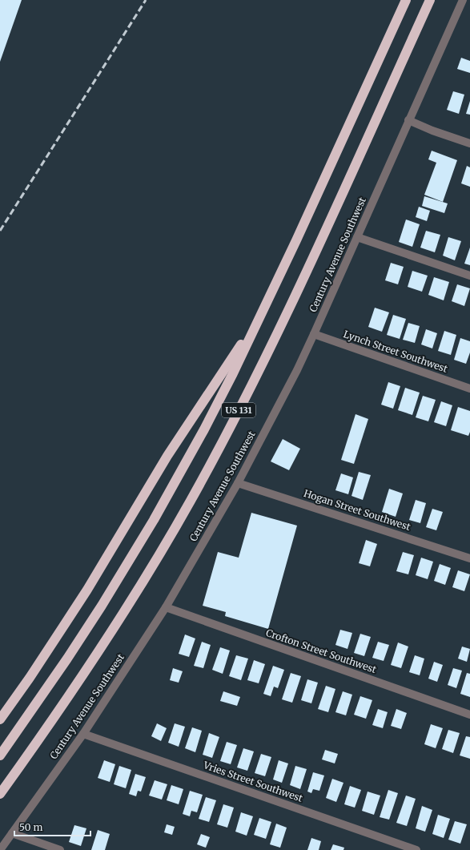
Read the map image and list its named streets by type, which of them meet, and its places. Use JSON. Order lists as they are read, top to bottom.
{
  "streets": {
    "highway": ["US 131"],
    "street": [
      "Century Avenue Southwest",
      "Lynch Street Southwest",
      "Hogan Street Southwest",
      "Crofton Street Southwest",
      "Vries Street Southwest"
    ]
  },
  "crossings": [
    ["Century Avenue Southwest", "Lynch Street Southwest"],
    ["Century Avenue Southwest", "Hogan Street Southwest"],
    ["Century Avenue Southwest", "Crofton Street Southwest"],
    ["Century Avenue Southwest", "Vries Street Southwest"]
  ],
  "scale_bar": "50 m"
}
